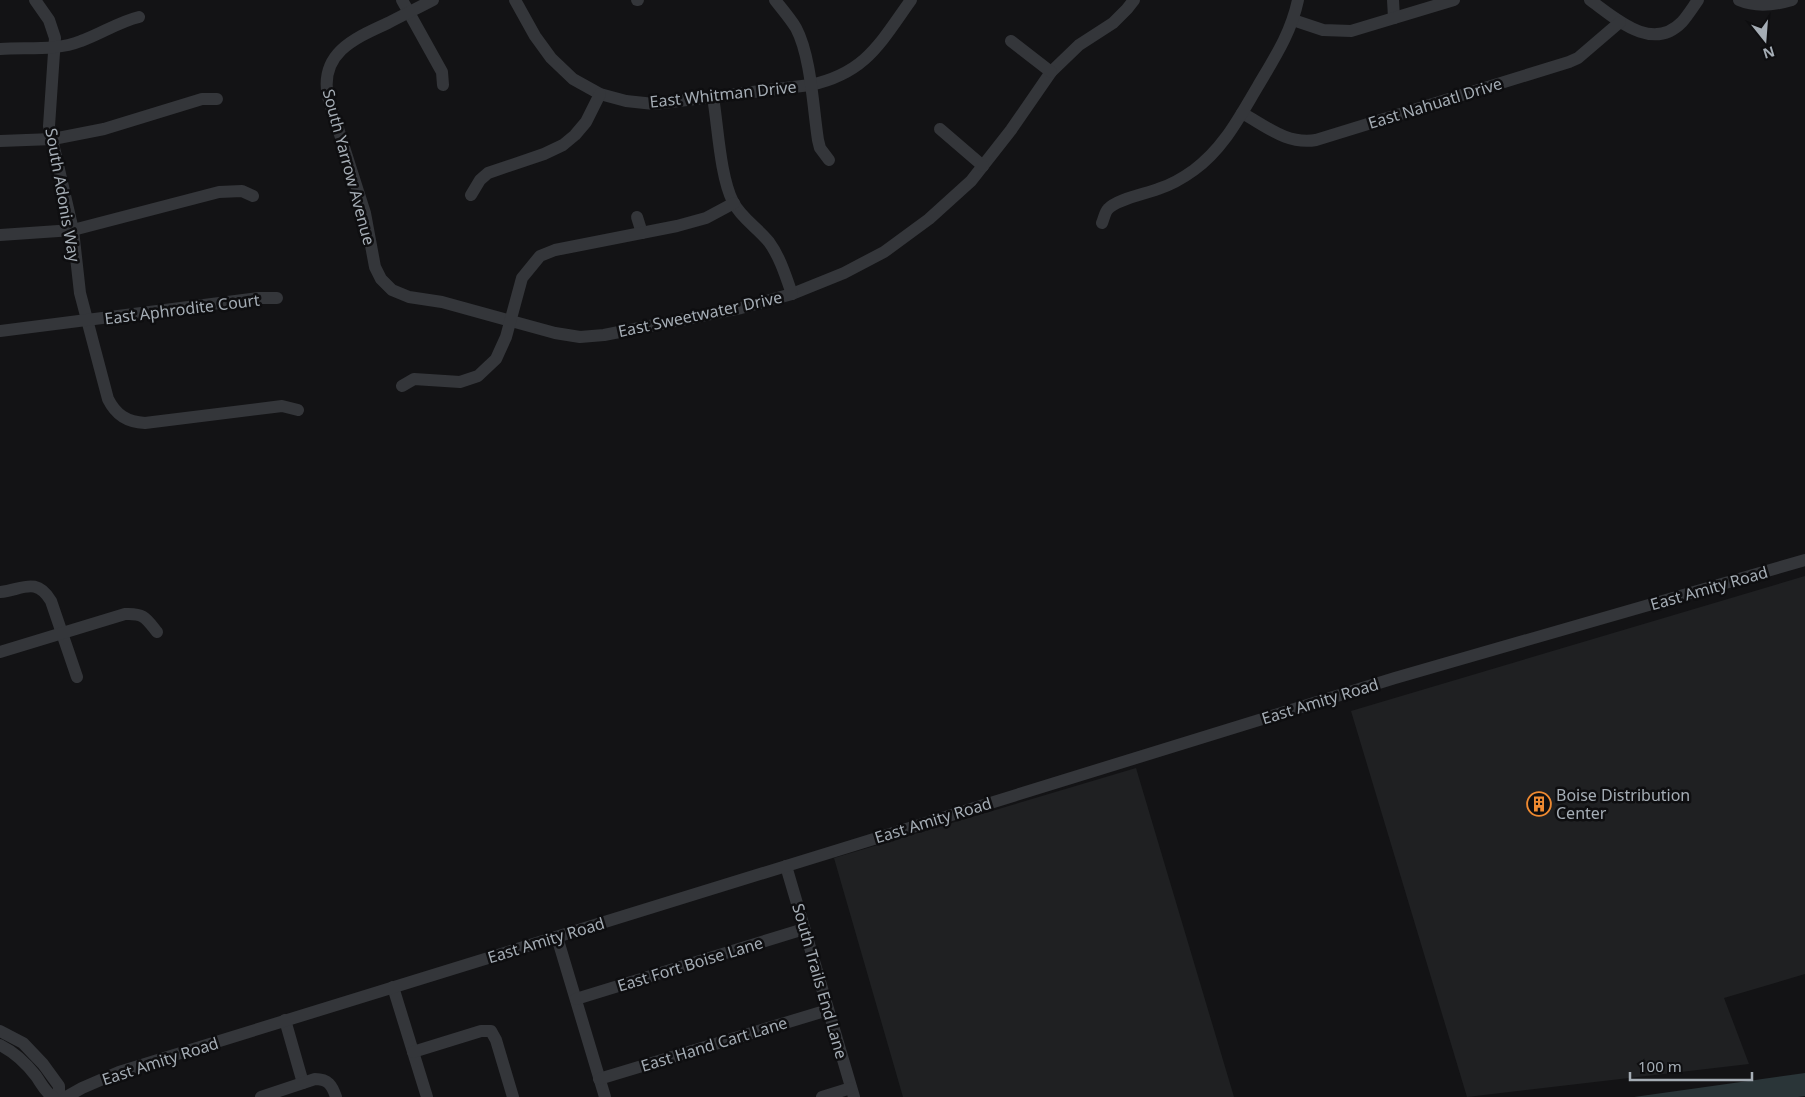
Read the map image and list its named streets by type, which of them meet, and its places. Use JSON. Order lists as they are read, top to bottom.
{
  "streets": {
    "street": [
      "East Whitman Drive",
      "East Nahuatl Drive",
      "South Yarrow Avenue",
      "South Adonis Way",
      "East Aphrodite Court",
      "East Sweetwater Drive",
      "East Amity Road",
      "East Fort Boise Lane",
      "South Trails End Lane",
      "East Hand Cart Lane"
    ]
  },
  "crossings": [
    ["South Yarrow Avenue", "East Sweetwater Drive"],
    ["South Adonis Way", "East Aphrodite Court"],
    ["East Amity Road", "South Trails End Lane"],
    ["East Fort Boise Lane", "South Trails End Lane"],
    ["South Trails End Lane", "East Hand Cart Lane"]
  ],
  "places": {
    "building": ["Boise Distribution Center"]
  },
  "scale_bar": "100 m",
  "north": "bottom"
}
